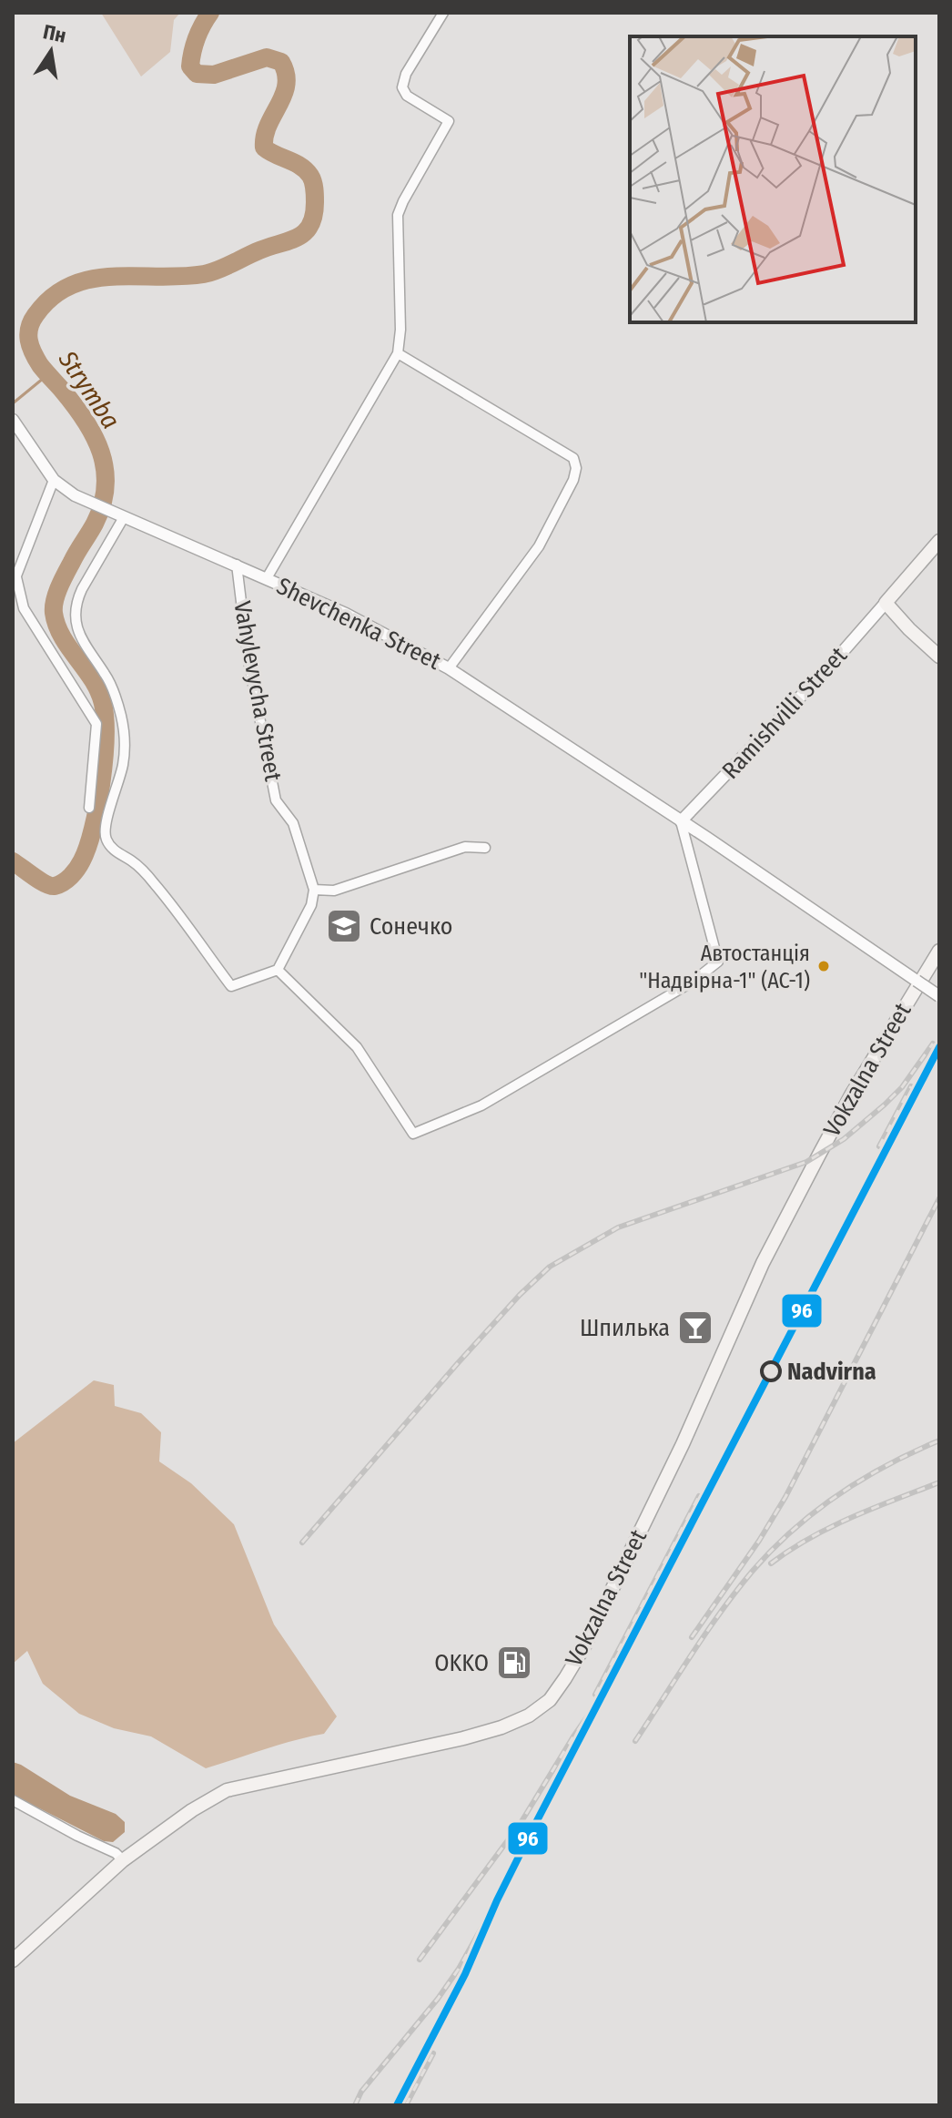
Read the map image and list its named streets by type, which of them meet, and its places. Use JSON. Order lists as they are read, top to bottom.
{
  "streets": {
    "main road": ["Vokzalna Street"],
    "street": ["Shevchenka Street", "Vahylevycha Street", "Ramishvilli Street"]
  },
  "crossings": [
    ["Shevchenka Street", "Vahylevycha Street"],
    ["Shevchenka Street", "Ramishvilli Street"]
  ],
  "water": ["Strymba"],
  "places": {
    "school or university": ["Сонечко"],
    "other": ["Автостанція \"Надвірна-1\" (АС-1)", "Nadvirna"],
    "bar": ["Шпилька"],
    "fuel station": ["OKKO"]
  },
  "lines": ["transit line 96"],
  "north": "top"
}
